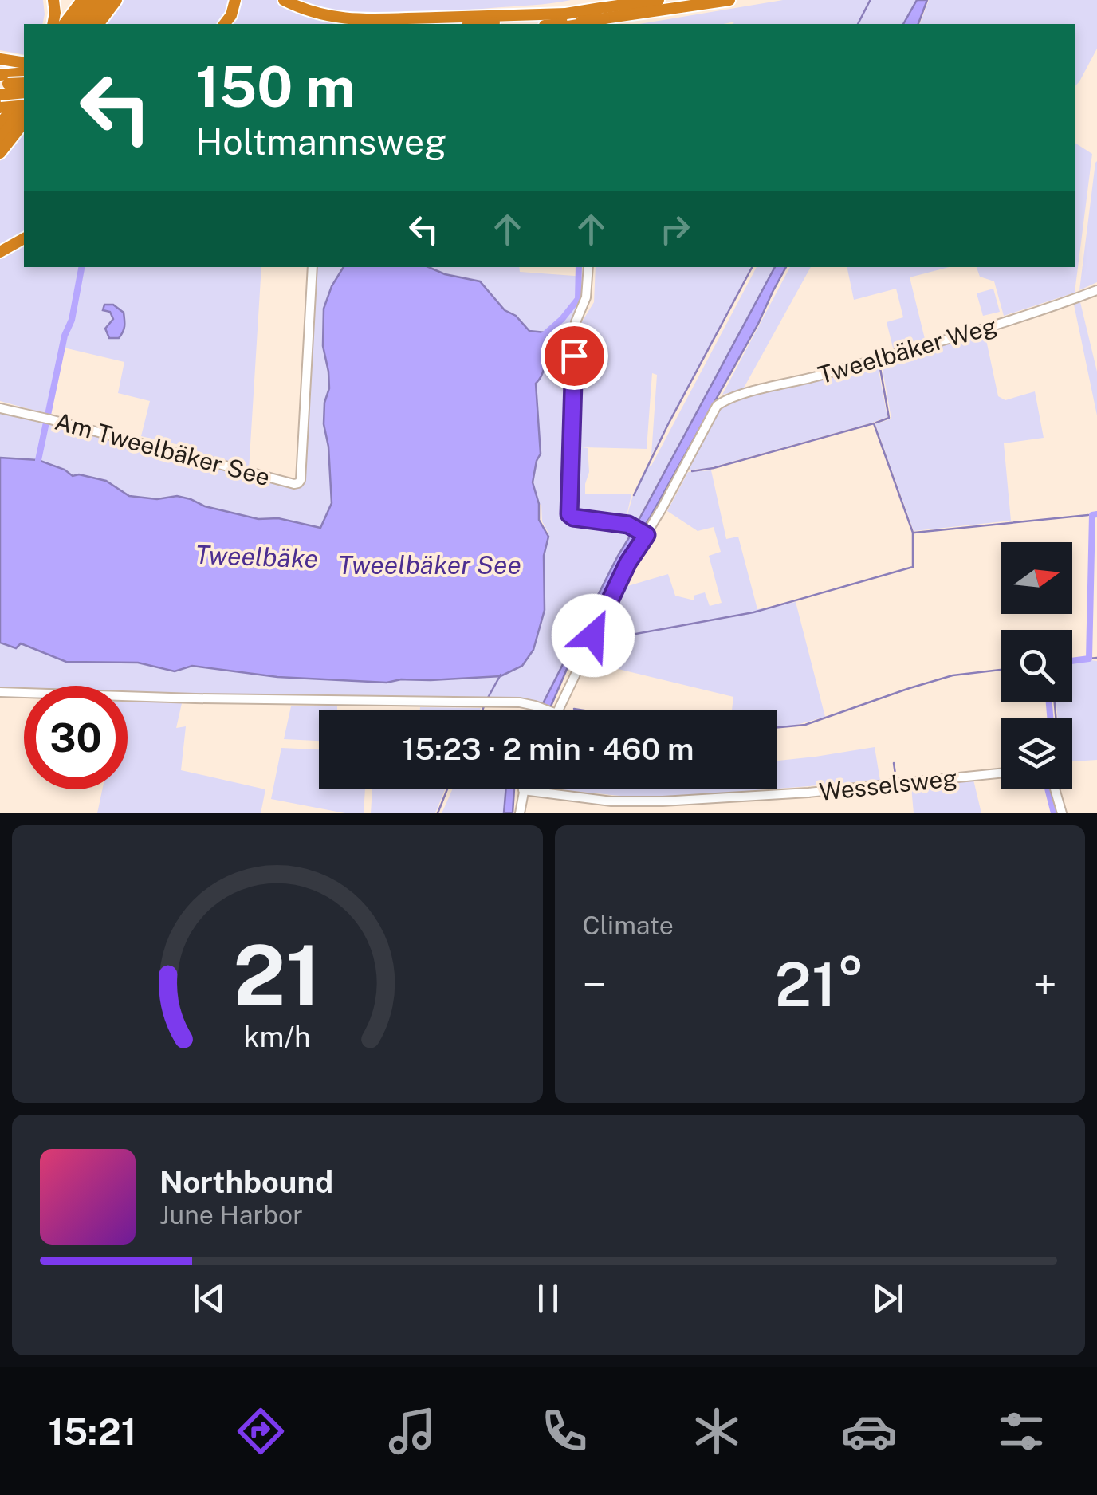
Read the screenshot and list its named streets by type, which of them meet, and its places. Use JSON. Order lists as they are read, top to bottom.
{
  "streets": {
    "street": ["Tweelbäker Weg", "Am Tweelbäker See", "Wesselsweg"]
  },
  "water": ["Tweelbäke", "Tweelbäker See"],
  "north": "right",
  "page": {
    "turn": ["150 m", "Holtmannsweg"],
    "limit": "30",
    "trip": "15:23 · 2 min · 460 m",
    "tile": "Climate",
    "heat": ["−", "21°", "+"],
    "song": ["Northbound", "June Harbor"],
    "tabs": "15:21",
    "gauge": ["21", "km/h"]
  }
}
